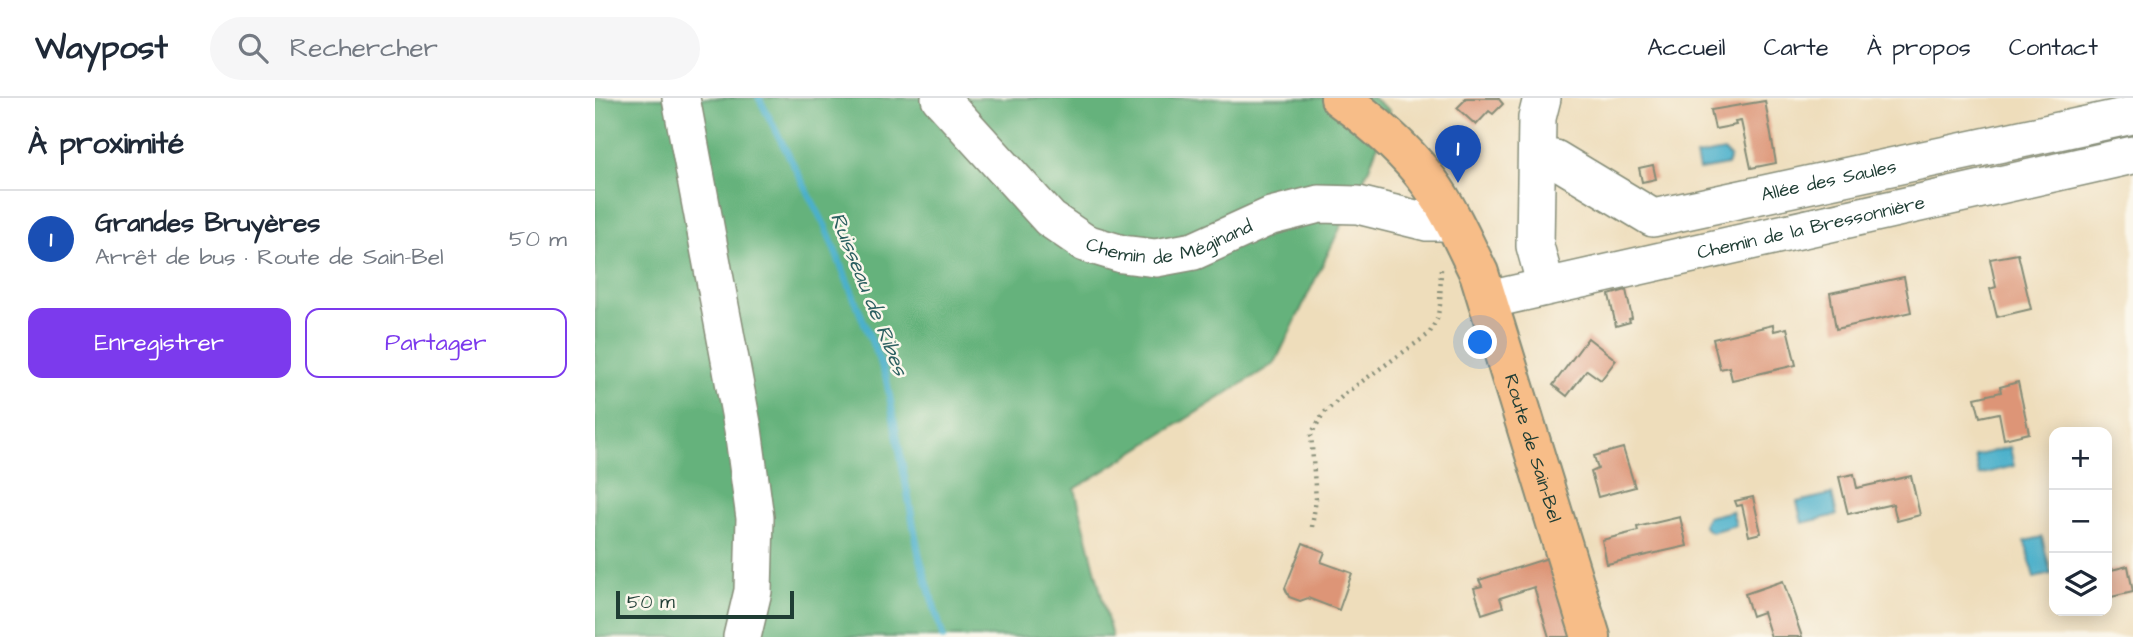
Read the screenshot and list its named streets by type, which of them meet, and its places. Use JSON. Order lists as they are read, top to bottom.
{
  "streets": {
    "main road": ["Route de Sain-Bel"],
    "street": ["Allée des Saules", "Chemin de la Bressonnière", "Chemin de Méginand"]
  },
  "crossings": [
    ["Chemin de la Bressonnière", "Route de Sain-Bel"],
    ["Chemin de Méginand", "Route de Sain-Bel"]
  ],
  "water": ["Ruisseau de Ribes"],
  "scale_bar": "50 m",
  "page": {
    "header": "Waypost",
    "search": "Rechercher",
    "nav": [
      "Accueil",
      "Carte",
      "À propos",
      "Contact"
    ],
    "heading": "À proximité",
    "pins": "1",
    "list": [
      {
        "mark": "1",
        "name": "Grandes Bruyères",
        "note": "Arrêt de bus · Route de Sain-Bel",
        "value": "50 m"
      }
    ],
    "buttons": ["Enregistrer", "Partager"],
    "map_buttons": ["+", "−"],
    "scale": "50 m"
  }
}
